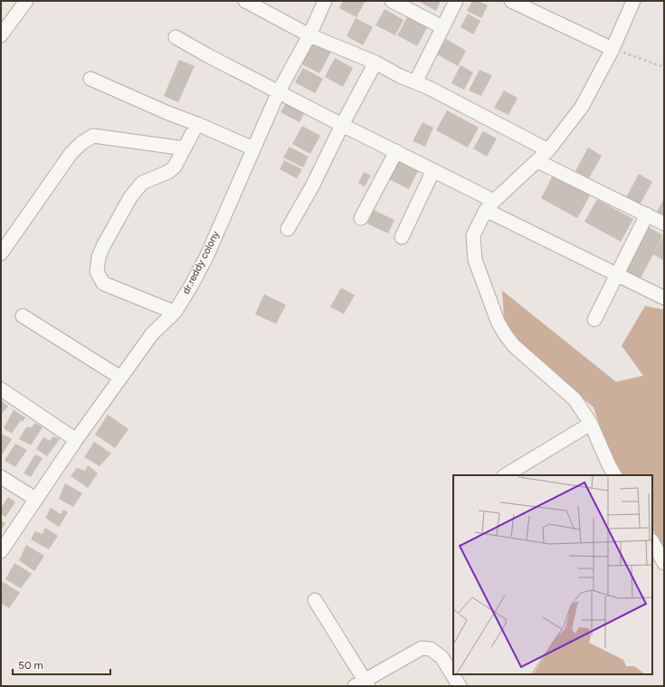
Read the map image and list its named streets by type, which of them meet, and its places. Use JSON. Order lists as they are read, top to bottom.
{
  "streets": {
    "street": ["dr.reddy colony"]
  },
  "scale_bar": "50 m"
}
